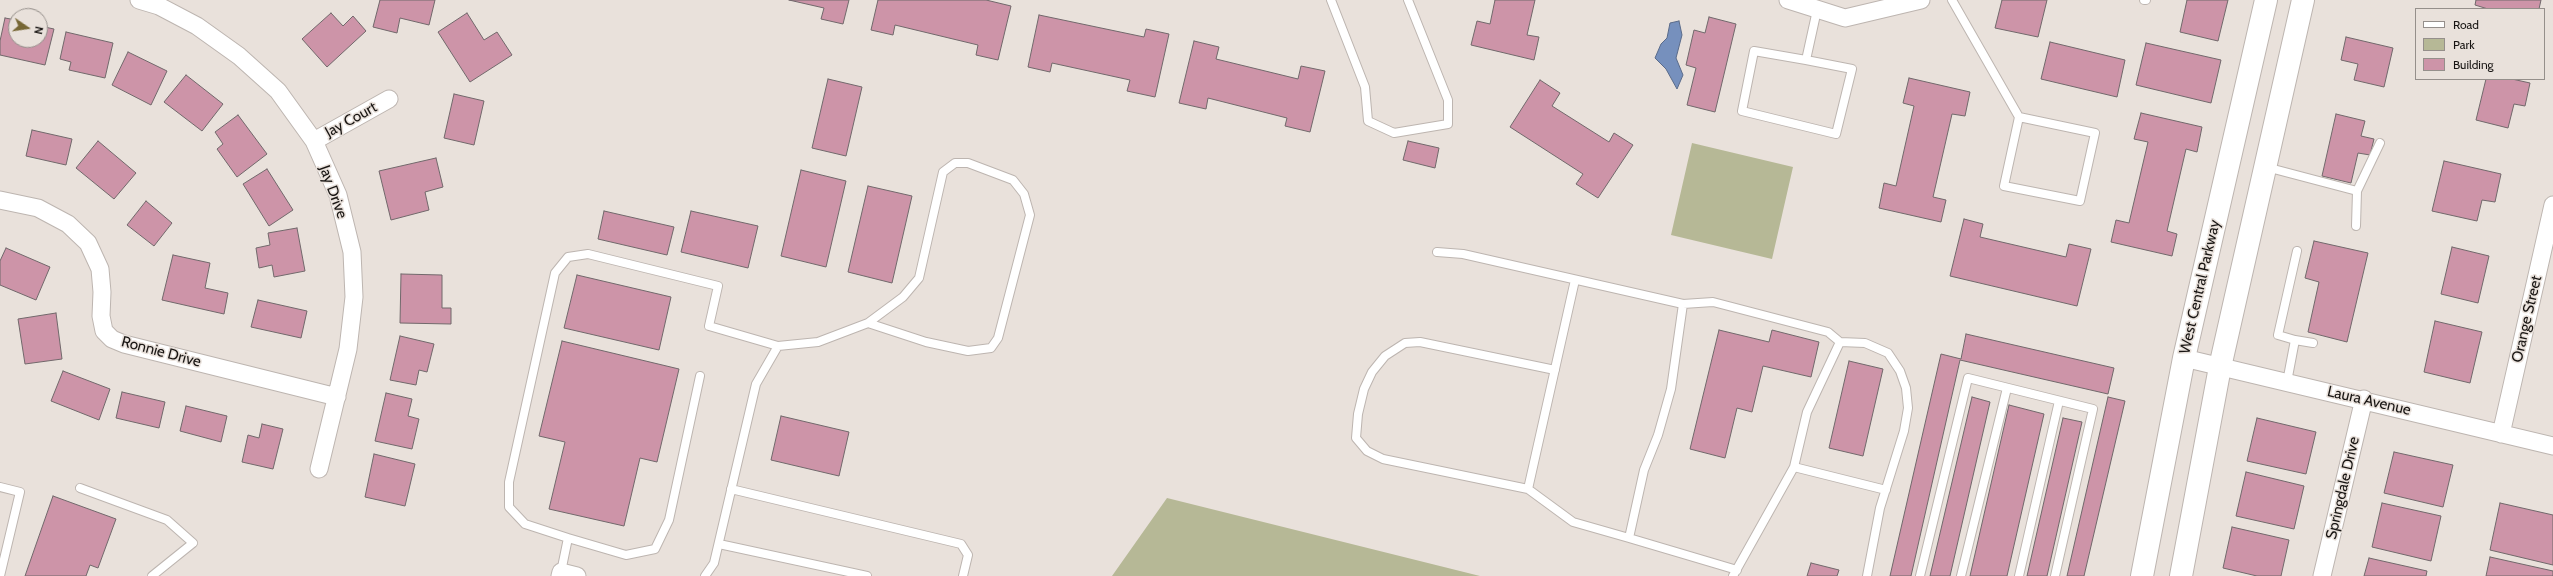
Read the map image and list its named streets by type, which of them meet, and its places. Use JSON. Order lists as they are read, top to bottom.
{
  "streets": {
    "main road": ["West Central Parkway"],
    "street": [
      "Jay Court",
      "Jay Drive",
      "Orange Street",
      "Ronnie Drive",
      "Laura Avenue",
      "Springdale Drive"
    ]
  },
  "crossings": [
    ["Jay Court", "Jay Drive"],
    ["Jay Drive", "Ronnie Drive"],
    ["West Central Parkway", "Laura Avenue"],
    ["Orange Street", "Laura Avenue"],
    ["Laura Avenue", "Springdale Drive"]
  ],
  "legend": ["Road", "Park", "Building"],
  "north": "right"
}
